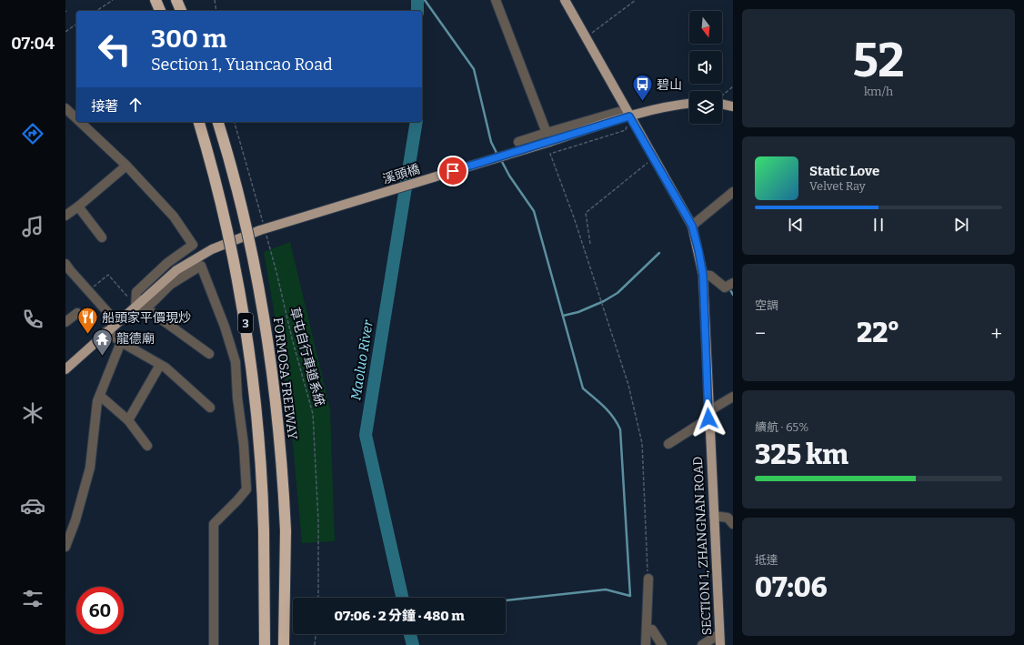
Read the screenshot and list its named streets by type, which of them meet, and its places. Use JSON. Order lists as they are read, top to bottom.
{
  "streets": {
    "highway": ["3", "FORMOSA FREEWAY"],
    "main road": ["溪頭橋", "SECTION 1, ZHANGNAN ROAD"],
    "path": ["草屯自行車道系統"]
  },
  "crossings": [
    ["溪頭橋", "草屯自行車道系統"],
    ["溪頭橋", "SECTION 1, ZHANGNAN ROAD"]
  ],
  "water": ["Maoluo River"],
  "places": {
    "bus stop": ["碧山"],
    "restaurant": ["船頭家平價現炒"],
    "temple": ["龍德廟"]
  },
  "north": "bottom",
  "page": {
    "tabs": "07:04",
    "tile": [
      ["52", "km/h"],
      "空調",
      ["續航 · 65%", "325 km"],
      ["抵達", "07:06"]
    ],
    "turn": ["300 m", "Section 1, Yuancao Road"],
    "then": "接著",
    "song": ["Static Love", "Velvet Ray"],
    "heat": ["−", "22°", "+"],
    "limit": "60",
    "trip": "07:06 · 2 分鐘 · 480 m"
  }
}
